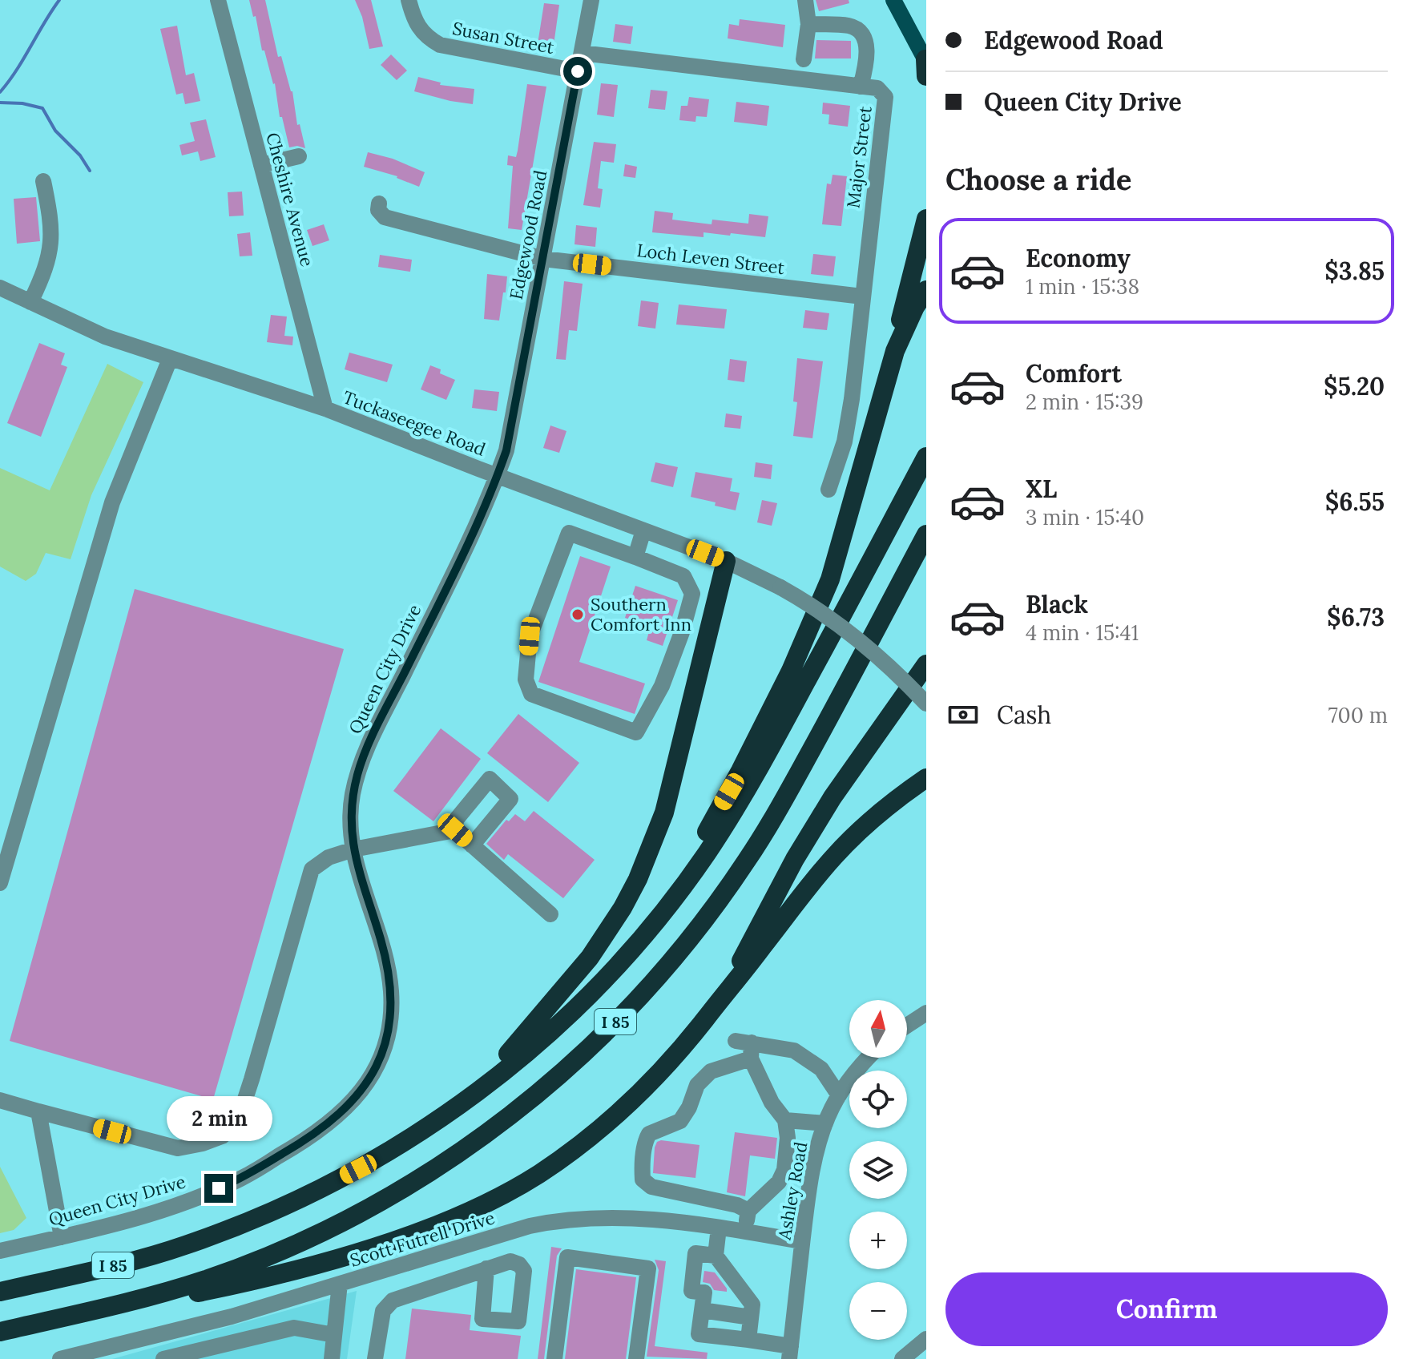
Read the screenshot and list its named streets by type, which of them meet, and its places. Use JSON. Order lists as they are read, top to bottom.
{
  "streets": {
    "highway": ["I 85"],
    "street": [
      "Susan Street",
      "Major Street",
      "Cheshire Avenue",
      "Edgewood Road",
      "Loch Leven Street",
      "Tuckaseegee Road",
      "Queen City Drive",
      "Ashley Road",
      "Scott Futrell Drive"
    ]
  },
  "crossings": [
    ["Susan Street", "Edgewood Road"],
    ["Major Street", "Edgewood Road"],
    ["Major Street", "Loch Leven Street"],
    ["Cheshire Avenue", "Tuckaseegee Road"],
    ["Edgewood Road", "Loch Leven Street"],
    ["Edgewood Road", "Tuckaseegee Road"],
    ["Edgewood Road", "Queen City Drive"],
    ["Tuckaseegee Road", "Queen City Drive"],
    ["Ashley Road", "Scott Futrell Drive"]
  ],
  "places": ["Southern Comfort Inn"],
  "north": "top",
  "page": {
    "banner": ["Edgewood Road", "Queen City Drive"],
    "heading": "Choose a ride",
    "list": [
      {
        "name": "Economy",
        "note": "1 min · 15:38",
        "value": "$3.85"
      },
      {
        "name": "Comfort",
        "note": "2 min · 15:39",
        "value": "$5.20"
      },
      {
        "name": "XL",
        "note": "3 min · 15:40",
        "value": "$6.55"
      },
      {
        "name": "Black",
        "note": "4 min · 15:41",
        "value": "$6.73"
      }
    ],
    "pay": ["Cash", "700 m"],
    "map_buttons": ["+", "−"],
    "bubble": "2 min",
    "buttons": "Confirm"
  }
}
